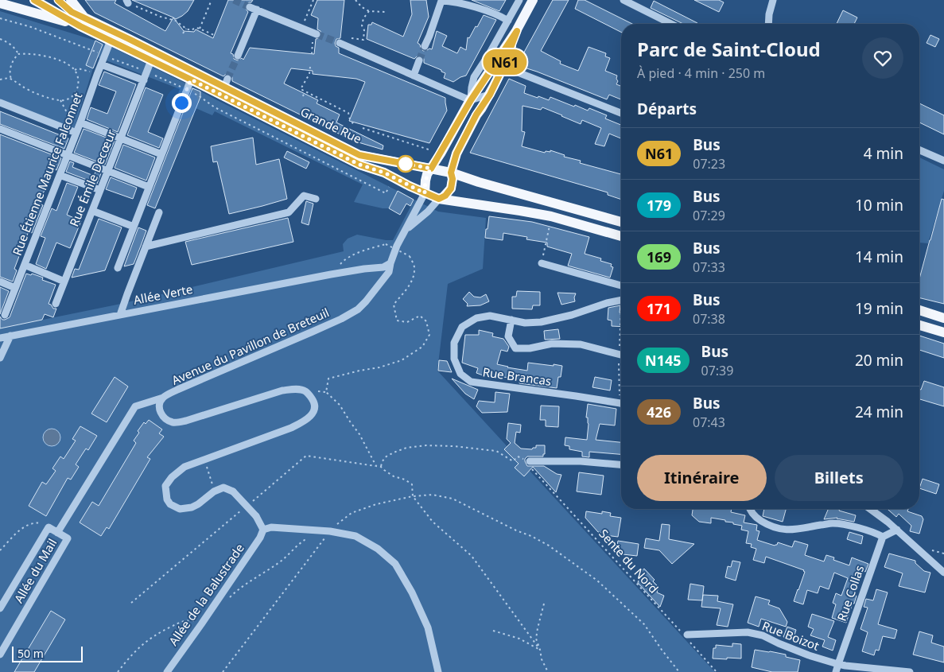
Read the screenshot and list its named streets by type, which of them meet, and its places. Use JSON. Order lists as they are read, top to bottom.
{
  "streets": {
    "main road": ["Grande Rue"],
    "street": [
      "Rue Étienne Maurice Falconnet",
      "Rue Émile Decœur",
      "Allée Verte",
      "Avenue du Pavillon de Breteuil",
      "Rue Brancas",
      "Allée du Mail",
      "Rue Collas",
      "Allée de la Balustrade",
      "Rue Boizot"
    ],
    "path": ["Sente du Nord"]
  },
  "crossings": [
    ["Grande Rue", "Rue Étienne Maurice Falconnet"],
    ["Grande Rue", "Rue Émile Decœur"],
    ["Rue Collas", "Rue Boizot"]
  ],
  "lines": ["bus line N61"],
  "scale_bar": "50 m",
  "page": {
    "on_map": "N61",
    "heading": [
      ["Parc de Saint-Cloud", "À pied · 4 min · 250 m"],
      "Départs"
    ],
    "list": [
      {
        "mark": "N61",
        "name": "Bus",
        "note": "07:23",
        "value": "4 min"
      },
      {
        "mark": "179",
        "name": "Bus",
        "note": "07:29",
        "value": "10 min"
      },
      {
        "mark": "169",
        "name": "Bus",
        "note": "07:33",
        "value": "14 min"
      },
      {
        "mark": "171",
        "name": "Bus",
        "note": "07:38",
        "value": "19 min"
      },
      {
        "mark": "N145",
        "name": "Bus",
        "note": "07:39",
        "value": "20 min"
      },
      {
        "mark": "426",
        "name": "Bus",
        "note": "07:43",
        "value": "24 min"
      }
    ],
    "buttons": ["Itinéraire", "Billets"],
    "scale": "50 m"
  }
}
